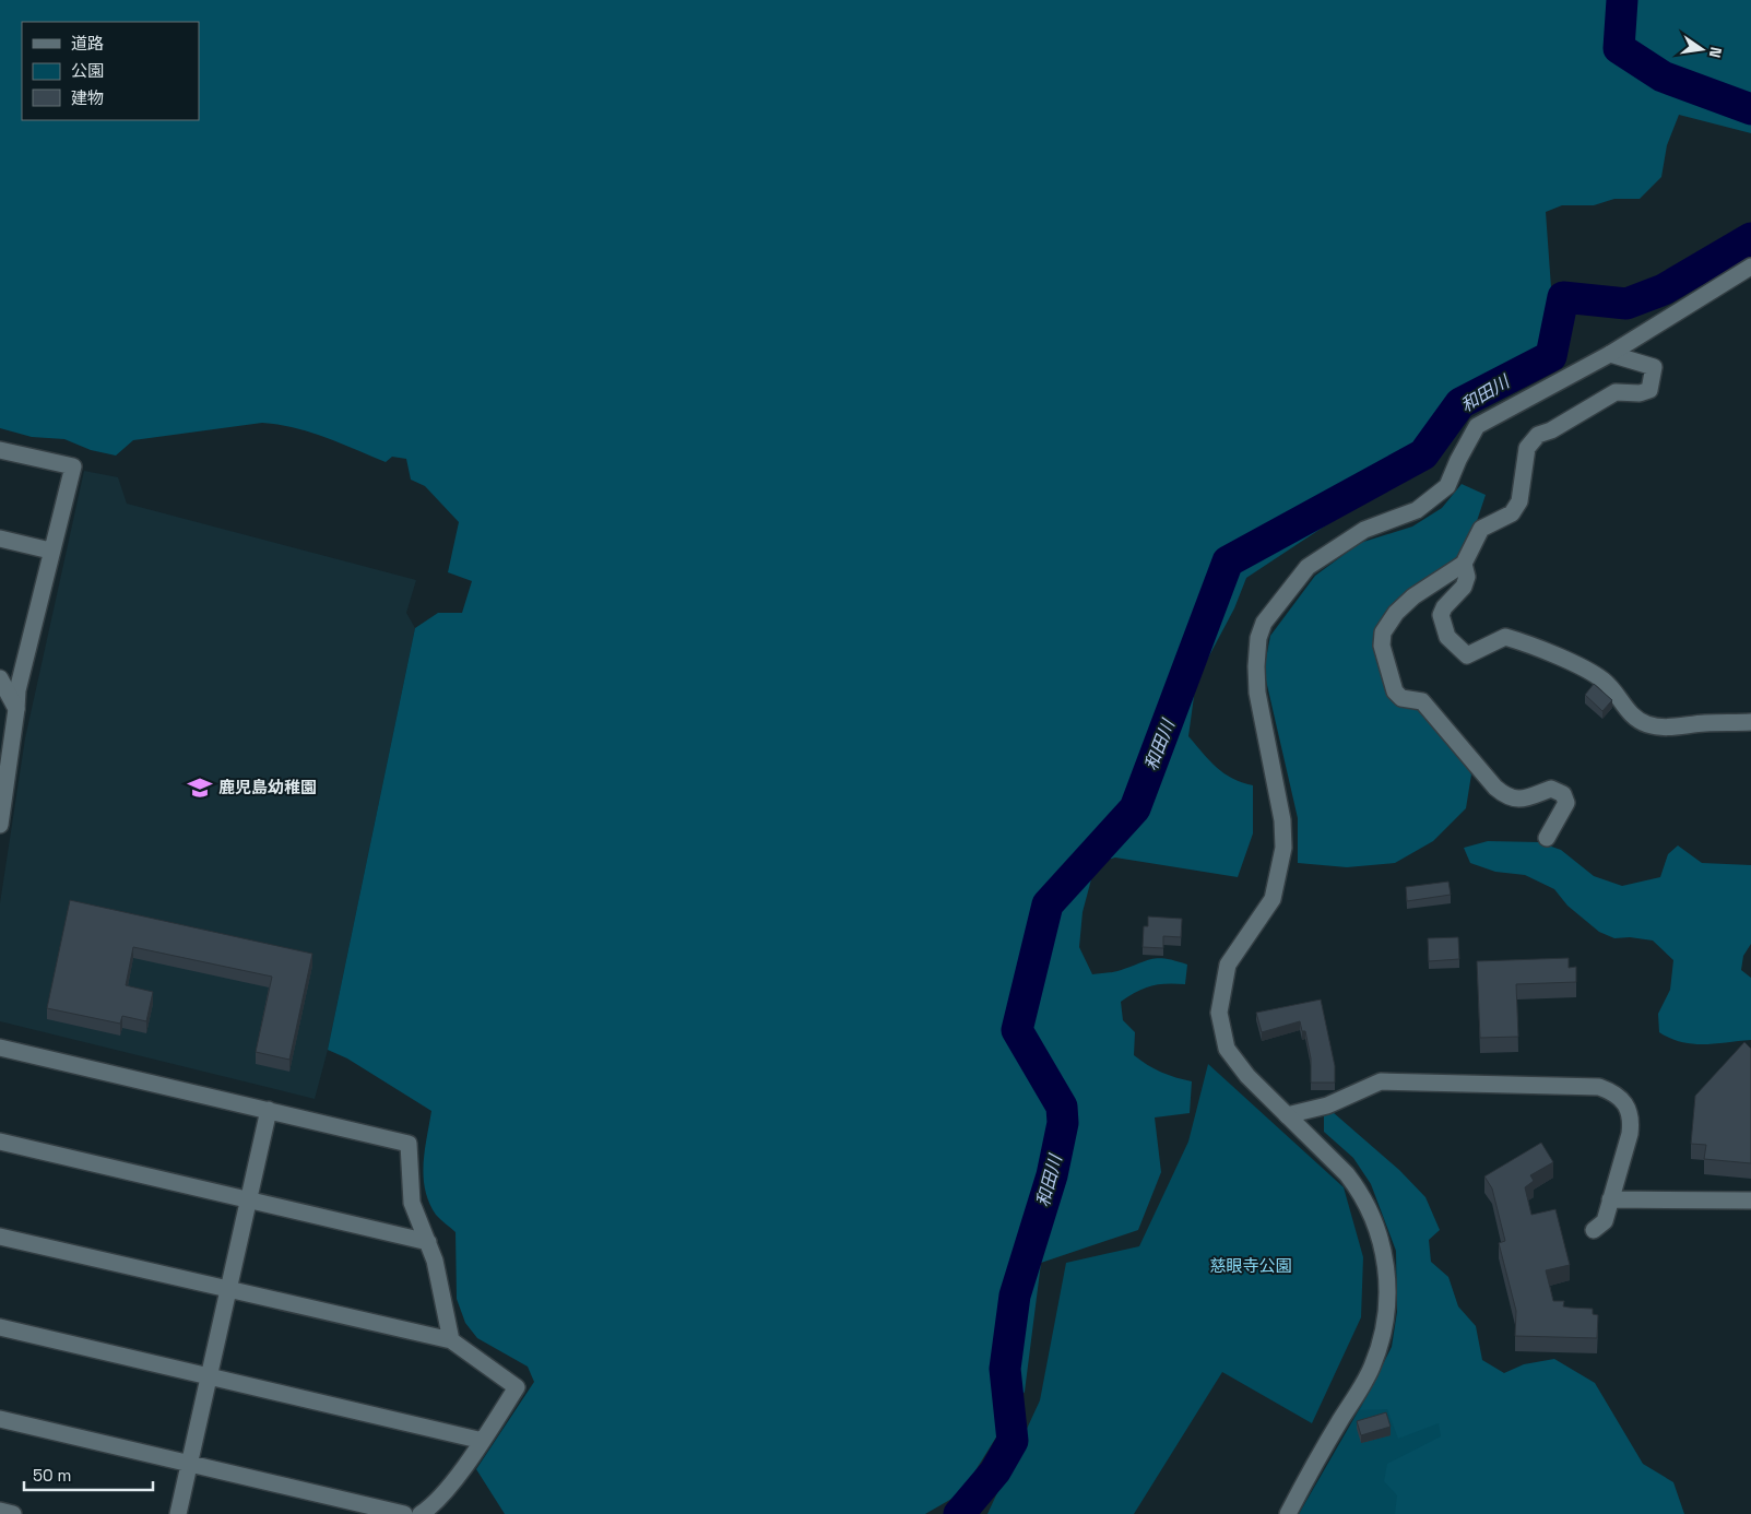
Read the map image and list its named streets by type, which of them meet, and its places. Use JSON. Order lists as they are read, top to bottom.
{
  "water": ["和田川"],
  "parks": ["慈眼寺公園"],
  "places": {
    "school or university": ["鹿児島幼稚園"]
  },
  "legend": ["道路", "公園", "建物"],
  "scale_bar": "50 m",
  "north": "right"
}
